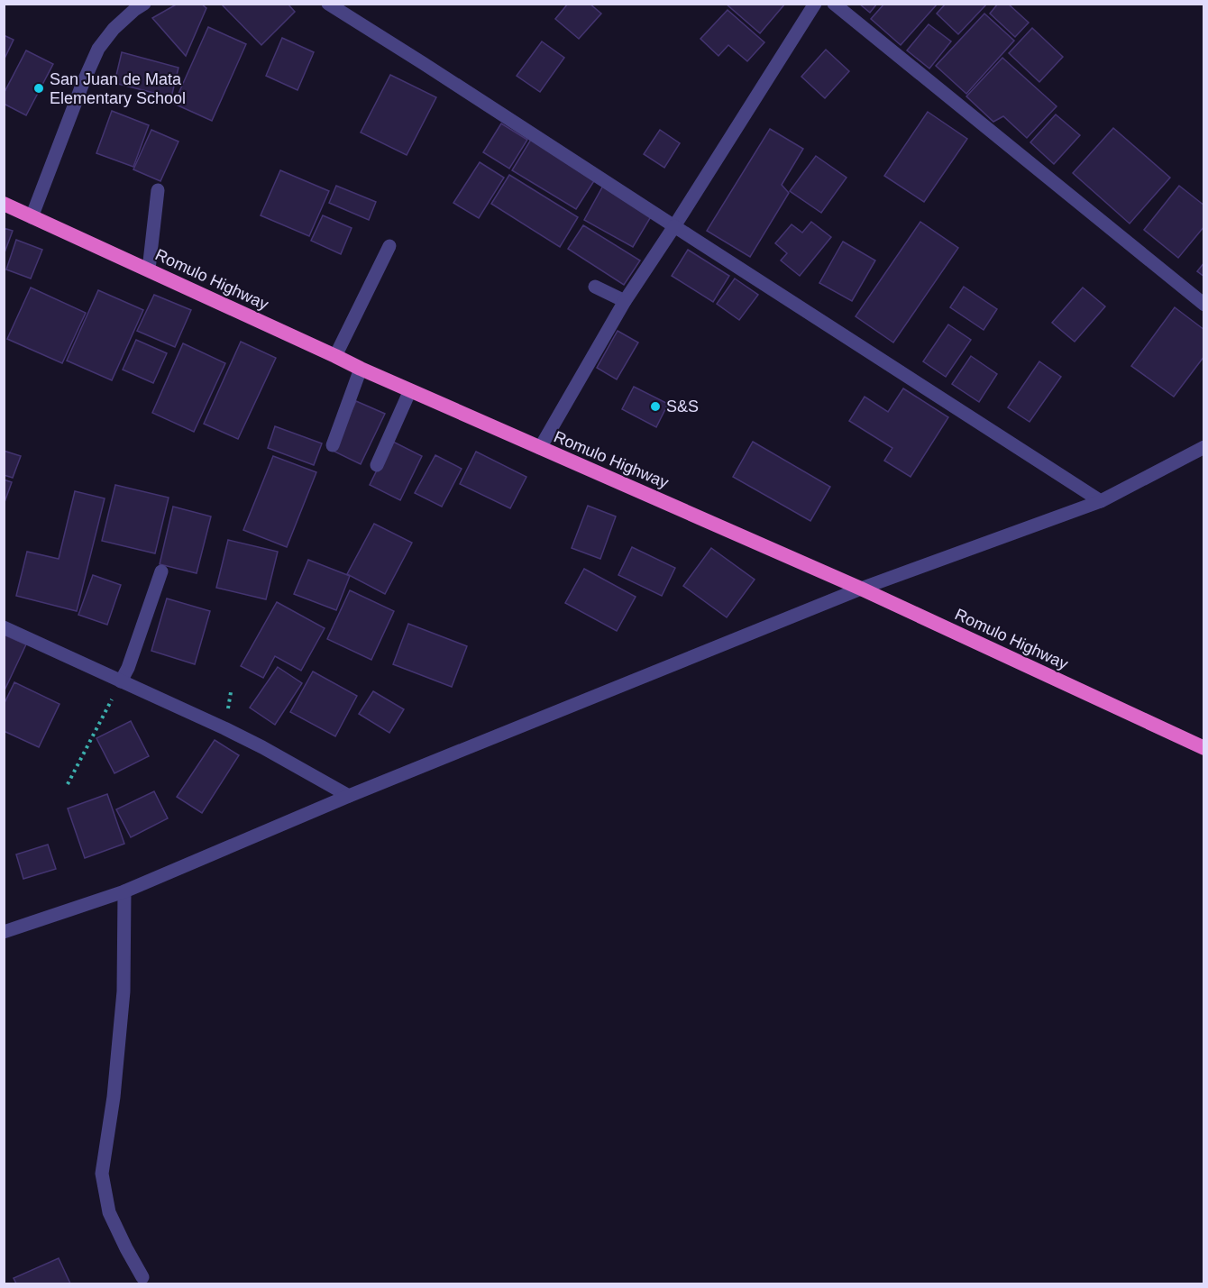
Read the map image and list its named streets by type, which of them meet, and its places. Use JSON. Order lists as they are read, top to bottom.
{
  "streets": {
    "highway": ["Romulo Highway"]
  },
  "places": ["San Juan de Mata Elementary School", "S&S"]
}
